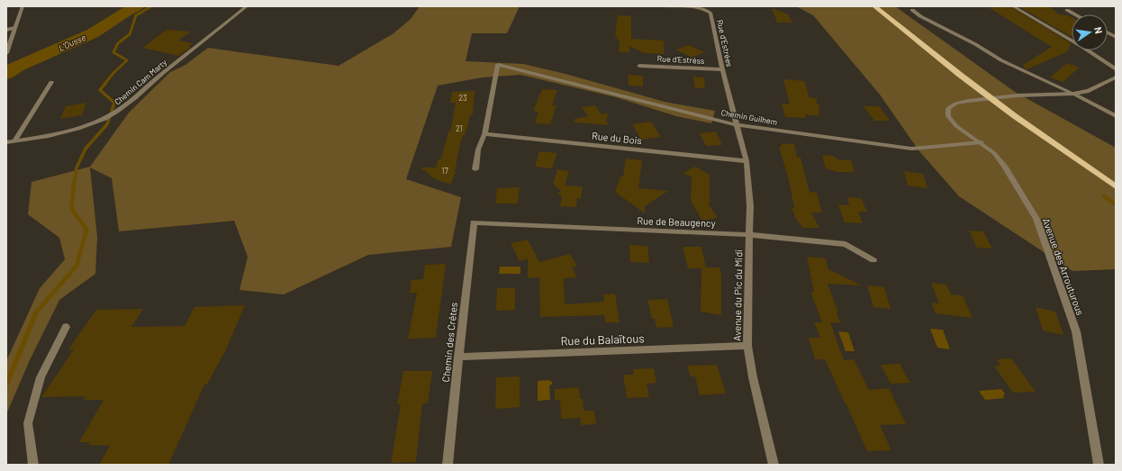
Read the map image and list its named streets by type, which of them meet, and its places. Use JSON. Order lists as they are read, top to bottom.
{
  "streets": {
    "street": [
      "Rue d’Estrées",
      "Rue d'Estréss",
      "Chemin Cam Marty",
      "Chemin Guilhem",
      "Rue du Bois",
      "Rue de Beaugency",
      "Avenue des Arrouturous",
      "Avenue du Pic du Midi",
      "Rue du Balaïtous",
      "Chemin des Crêtes"
    ]
  },
  "crossings": [
    ["Rue d’Estrées", "Rue d'Estréss"],
    ["Rue d’Estrées", "Chemin Guilhem"],
    ["Rue d’Estrées", "Avenue du Pic du Midi"],
    ["Chemin Guilhem", "Rue du Bois"],
    ["Chemin Guilhem", "Avenue des Arrouturous"],
    ["Chemin Guilhem", "Avenue du Pic du Midi"],
    ["Rue du Bois", "Avenue du Pic du Midi"],
    ["Rue de Beaugency", "Avenue du Pic du Midi"],
    ["Rue de Beaugency", "Chemin des Crêtes"],
    ["Avenue du Pic du Midi", "Rue du Balaïtous"],
    ["Rue du Balaïtous", "Chemin des Crêtes"]
  ],
  "water": ["L'Ousse"],
  "house_numbers": ["23", "21", "17"],
  "north": "right"
}
